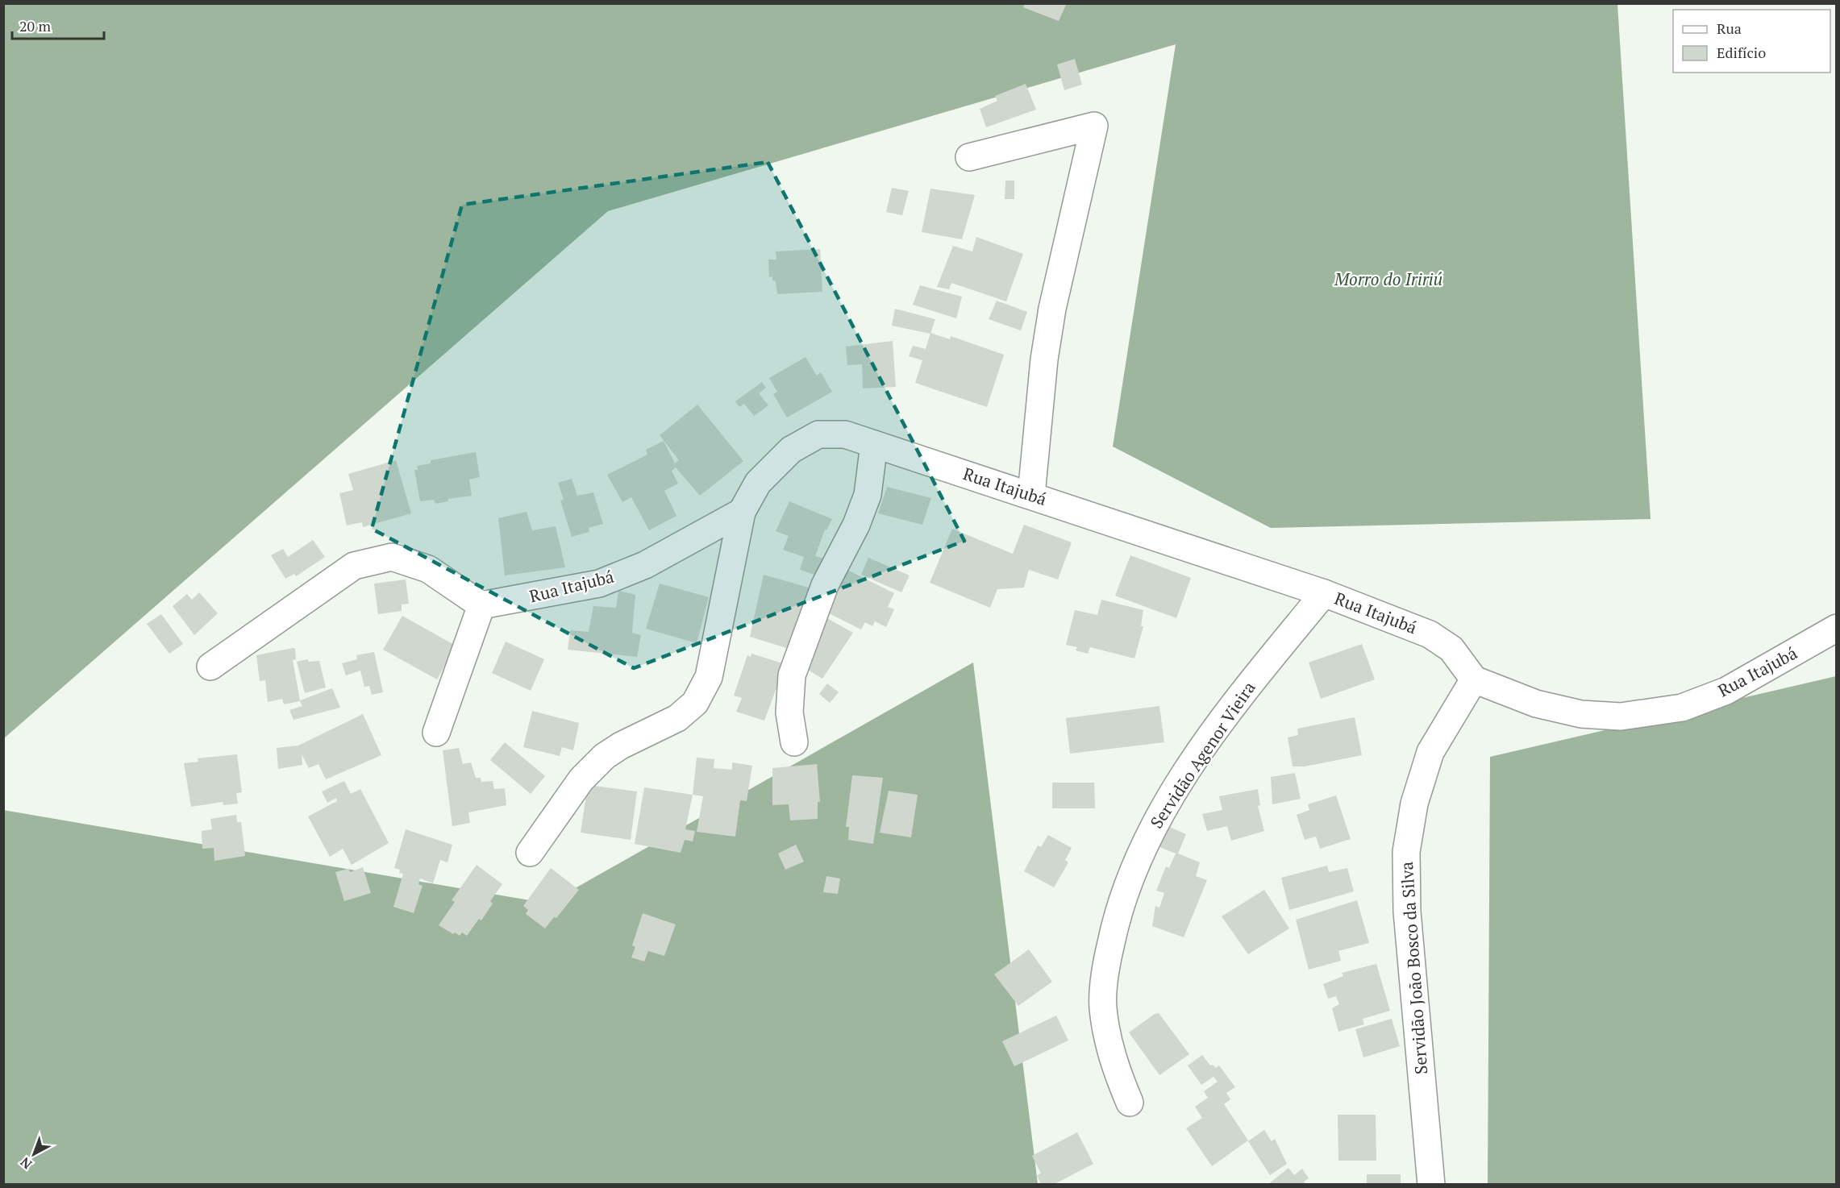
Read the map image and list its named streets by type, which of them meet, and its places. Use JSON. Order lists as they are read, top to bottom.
{
  "streets": {
    "street": ["Rua Itajubá", "Servidão Agenor Vieira", "Servidão João Bosco da Silva"]
  },
  "crossings": [
    ["Rua Itajubá", "Servidão Agenor Vieira"],
    ["Rua Itajubá", "Servidão João Bosco da Silva"]
  ],
  "parks": ["Morro do Iririú"],
  "legend": ["Rua", "Edifício"],
  "scale_bar": "20 m",
  "north": "bottom left"
}
